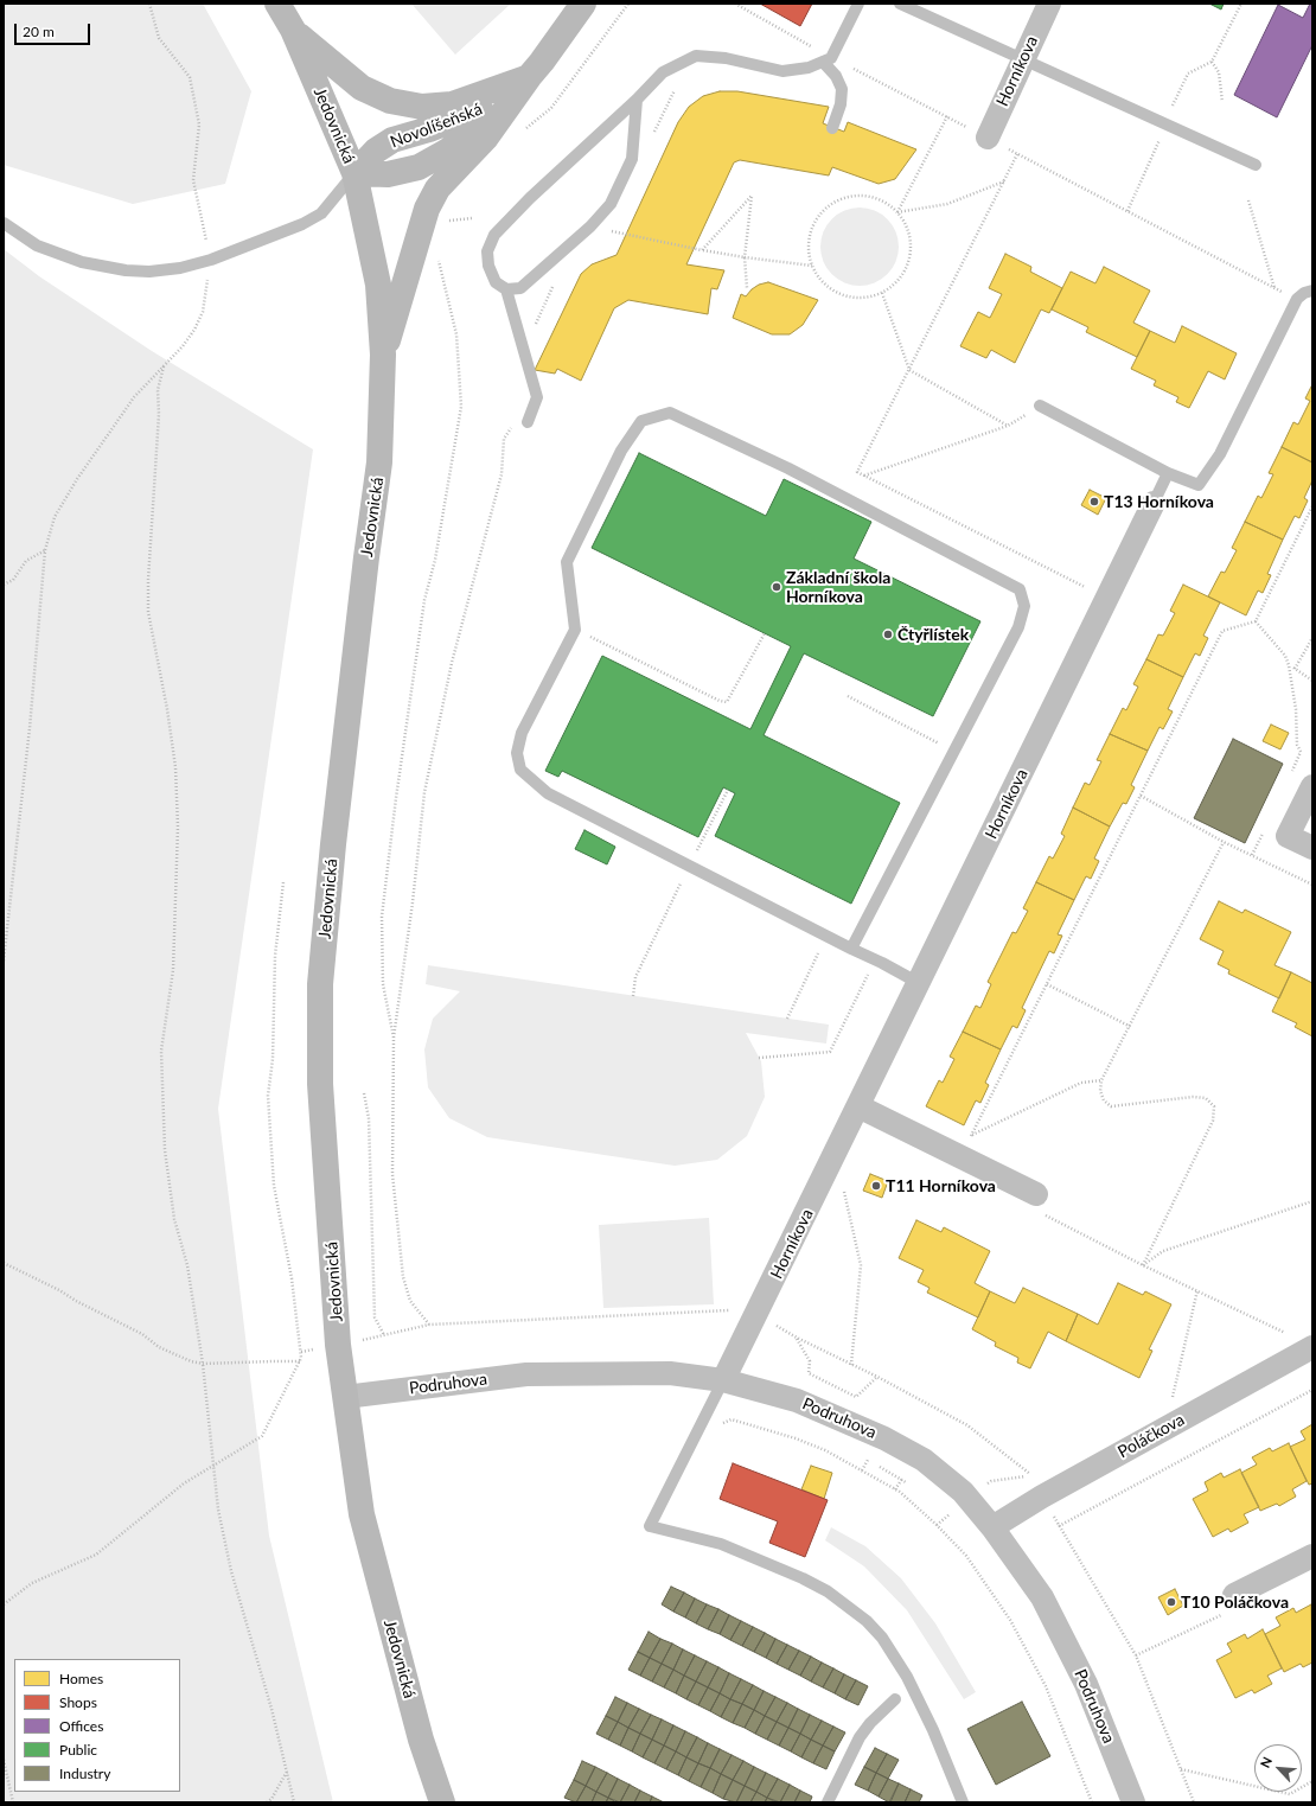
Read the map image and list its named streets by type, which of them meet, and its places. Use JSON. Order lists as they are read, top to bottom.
{
  "streets": {
    "main road": ["Jedovnická", "Novolíšeňská"],
    "street": ["Horníkova", "Podruhova", "Poláčkova"]
  },
  "crossings": [
    ["Horníkova", "Podruhova"],
    ["Jedovnická", "Novolíšeňská"],
    ["Jedovnická", "Podruhova"],
    ["Podruhova", "Poláčkova"]
  ],
  "places": [
    "T13 Horníkova",
    "Základní škola Horníkova",
    "Čtyřlístek",
    "T11 Horníkova",
    "T10 Poláčkova"
  ],
  "legend": [
    "Homes",
    "Shops",
    "Offices",
    "Public",
    "Industry"
  ],
  "scale_bar": "20 m",
  "north": "top left"
}
